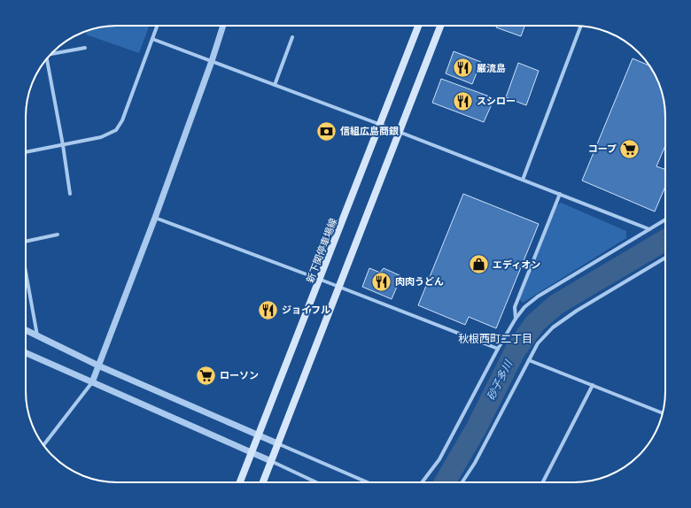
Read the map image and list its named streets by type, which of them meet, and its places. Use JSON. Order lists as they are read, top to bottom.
{
  "streets": {
    "main road": ["新下関停車場線"]
  },
  "districts": ["秋根西町二丁目"],
  "water": ["砂子多川"],
  "places": {
    "restaurant": [
      "巌流島",
      "スシロー",
      "肉肉うどん",
      "ジョイフル"
    ],
    "bank": ["信組広島商銀"],
    "supermarket": ["コープ", "ローソン"],
    "shop": ["エディオン"]
  }
}
